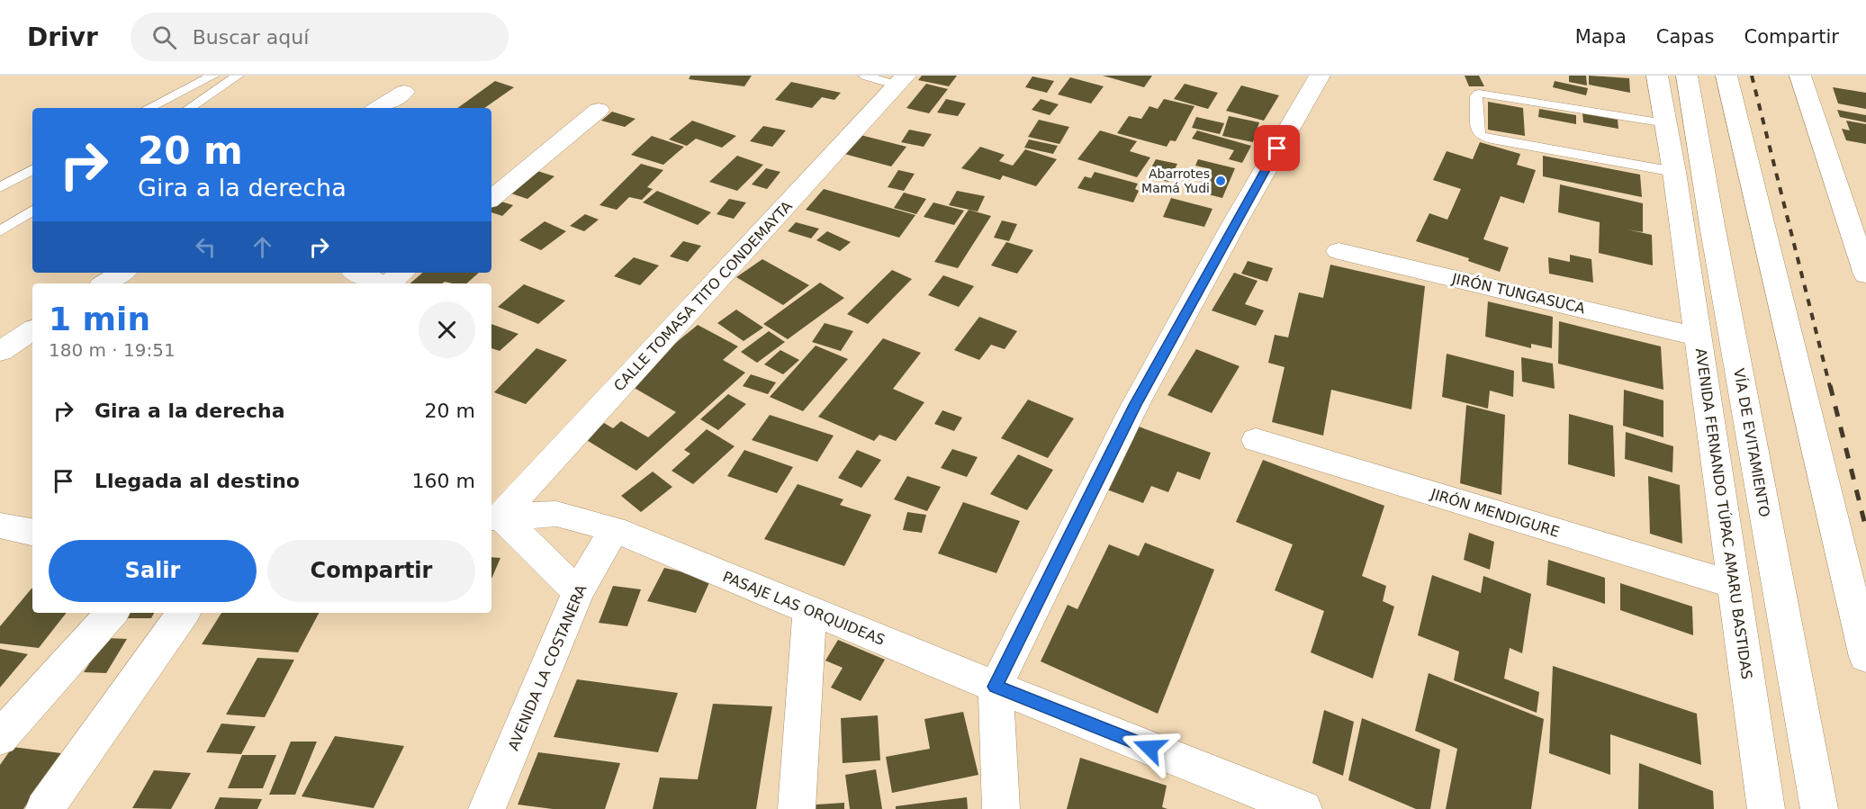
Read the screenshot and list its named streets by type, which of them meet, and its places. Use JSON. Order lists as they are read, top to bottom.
{
  "streets": {
    "main road": [
      "JIRÓN TUNGASUCA",
      "CALLE TOMASA TITO CONDEMAYTA",
      "VÍA DE EVITAMIENTO",
      "JIRÓN MENDIGURE",
      "AVENIDA FERNANDO TÚPAC AMARU BASTIDAS",
      "PASAJE LAS ORQUIDEAS",
      "AVENIDA LA COSTANERA"
    ]
  },
  "crossings": [
    ["JIRÓN TUNGASUCA", "AVENIDA FERNANDO TÚPAC AMARU BASTIDAS"],
    ["CALLE TOMASA TITO CONDEMAYTA", "PASAJE LAS ORQUIDEAS"],
    ["JIRÓN MENDIGURE", "AVENIDA FERNANDO TÚPAC AMARU BASTIDAS"],
    ["PASAJE LAS ORQUIDEAS", "AVENIDA LA COSTANERA"]
  ],
  "places": ["Abarrotes Mamá Yudi"],
  "page": {
    "header": "Drivr",
    "search": "Buscar aquí",
    "nav": ["Mapa", "Capas", "Compartir"],
    "turn": ["20 m", "Gira a la derecha"],
    "heading": ["1 min", "180 m · 19:51"],
    "list": [
      {
        "name": "Gira a la derecha",
        "value": "20 m"
      },
      {
        "name": "Llegada al destino",
        "value": "160 m"
      }
    ],
    "buttons": ["Salir", "Compartir"]
  }
}
